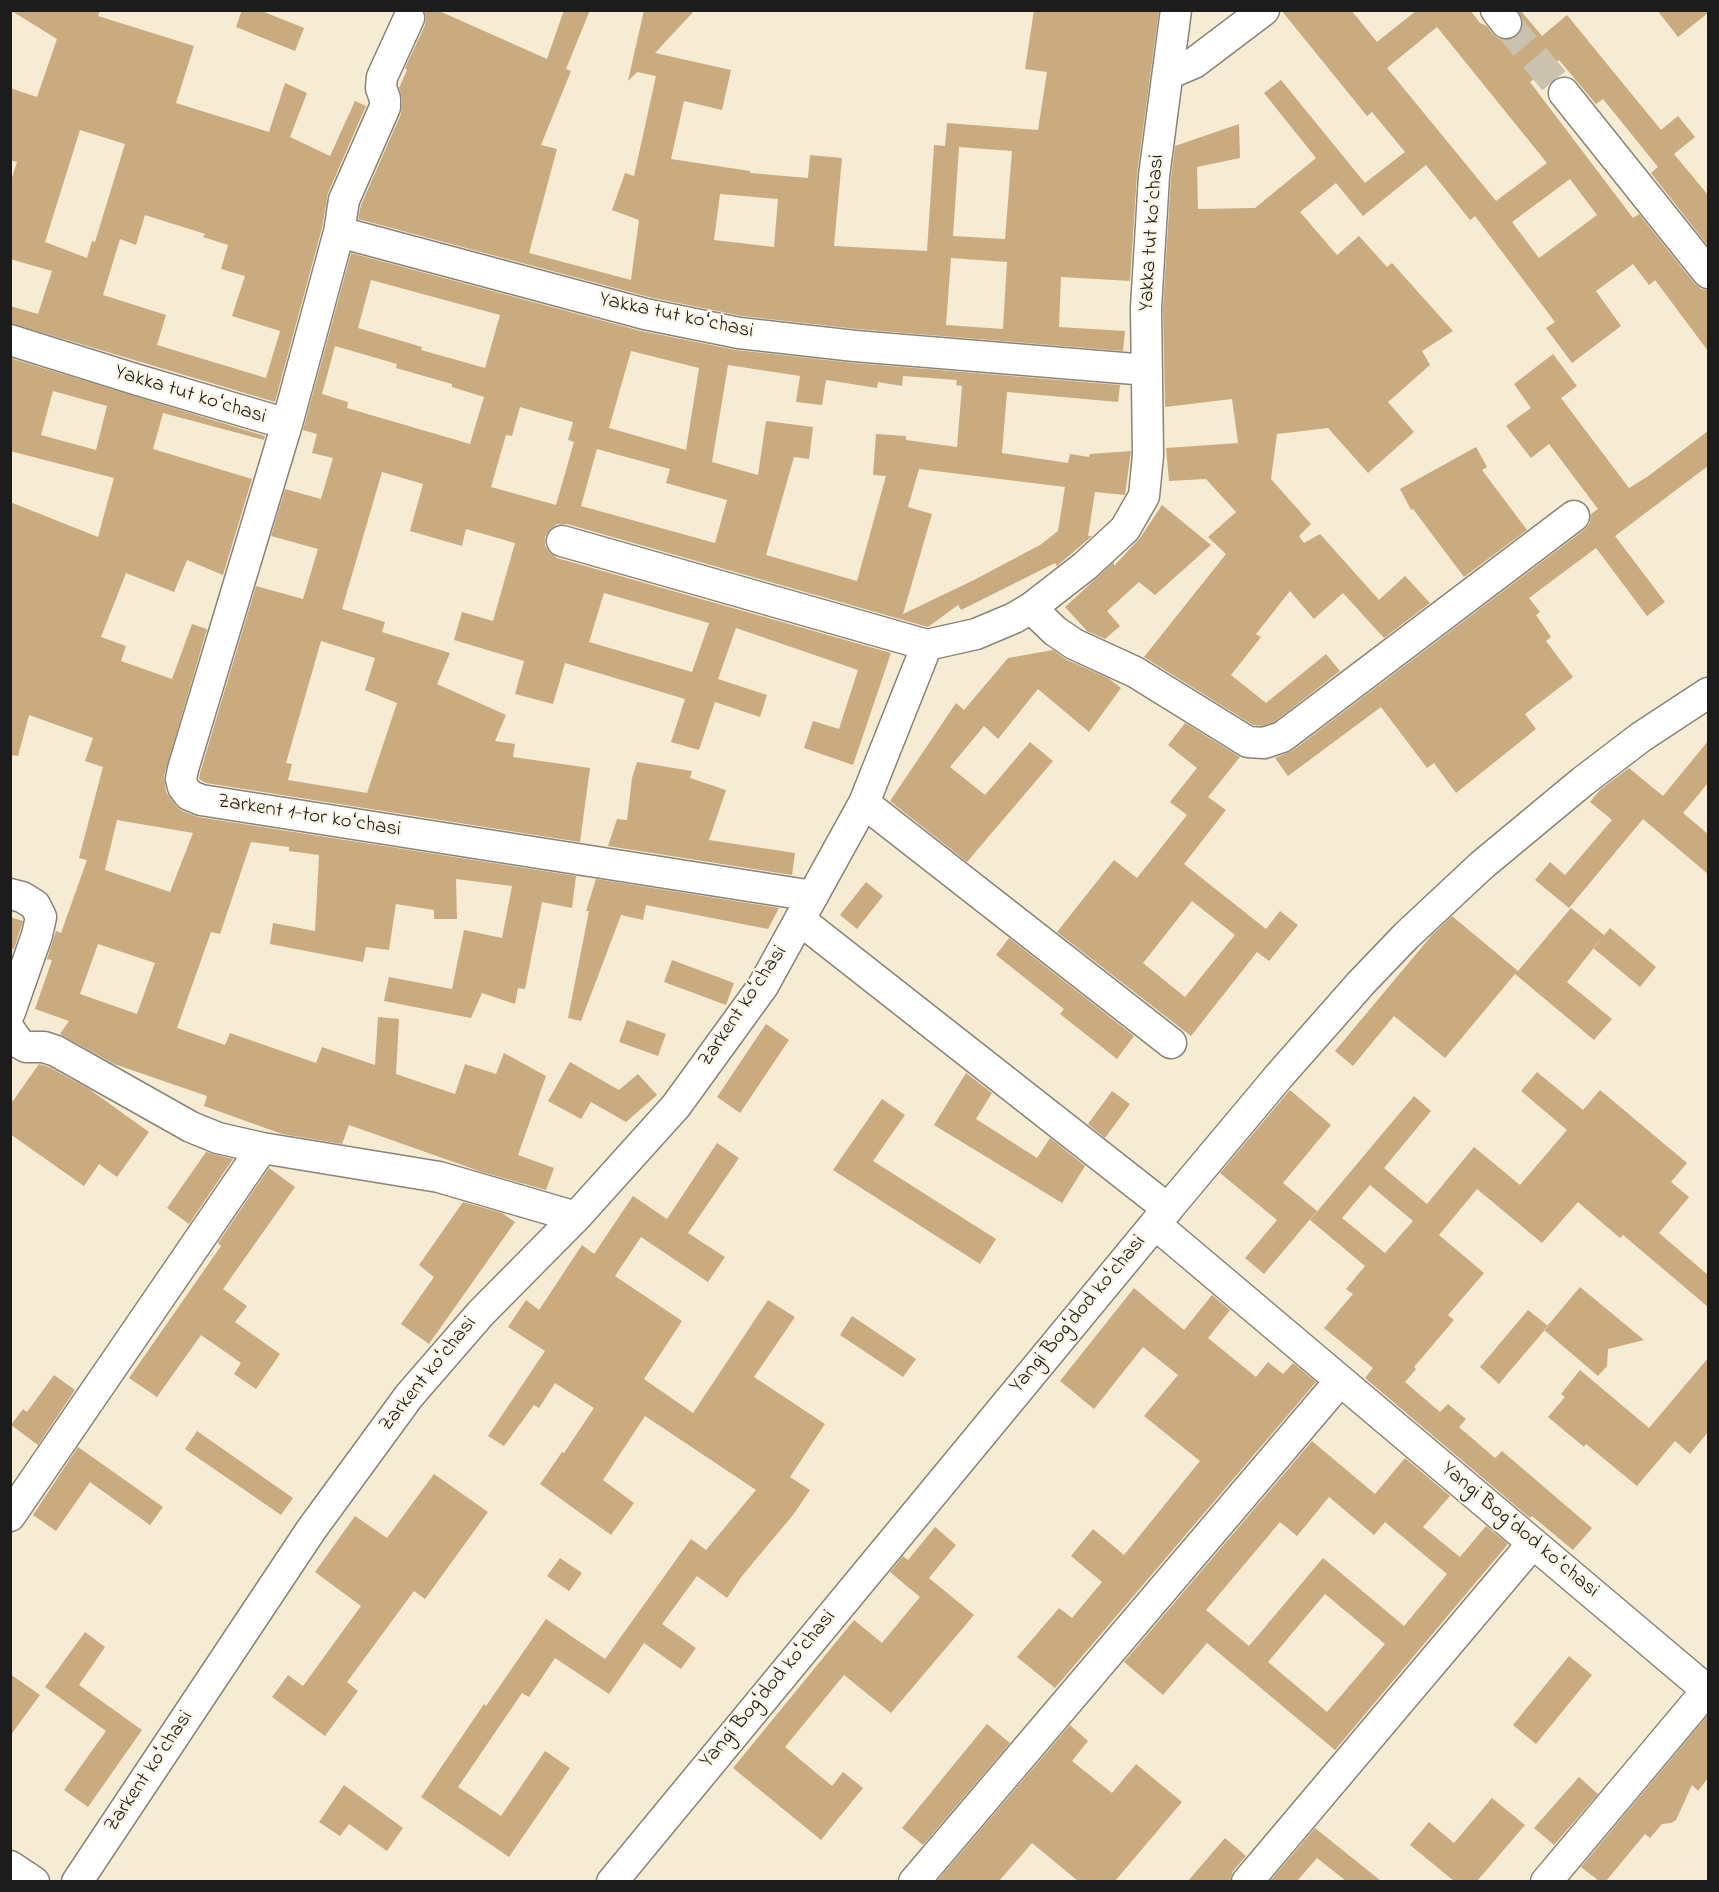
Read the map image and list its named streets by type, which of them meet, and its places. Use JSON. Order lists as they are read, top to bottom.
{
  "streets": {
    "street": [
      "Yakka tut koʻchasi",
      "Zarkent 1-tor koʻchasi",
      "Zarkent koʻchasi",
      "Yangi Bogʻdod koʻchasi"
    ]
  },
  "crossings": [
    ["Yakka tut koʻchasi", "Zarkent 1-tor koʻchasi"],
    ["Zarkent 1-tor koʻchasi", "Zarkent koʻchasi"]
  ]
}
